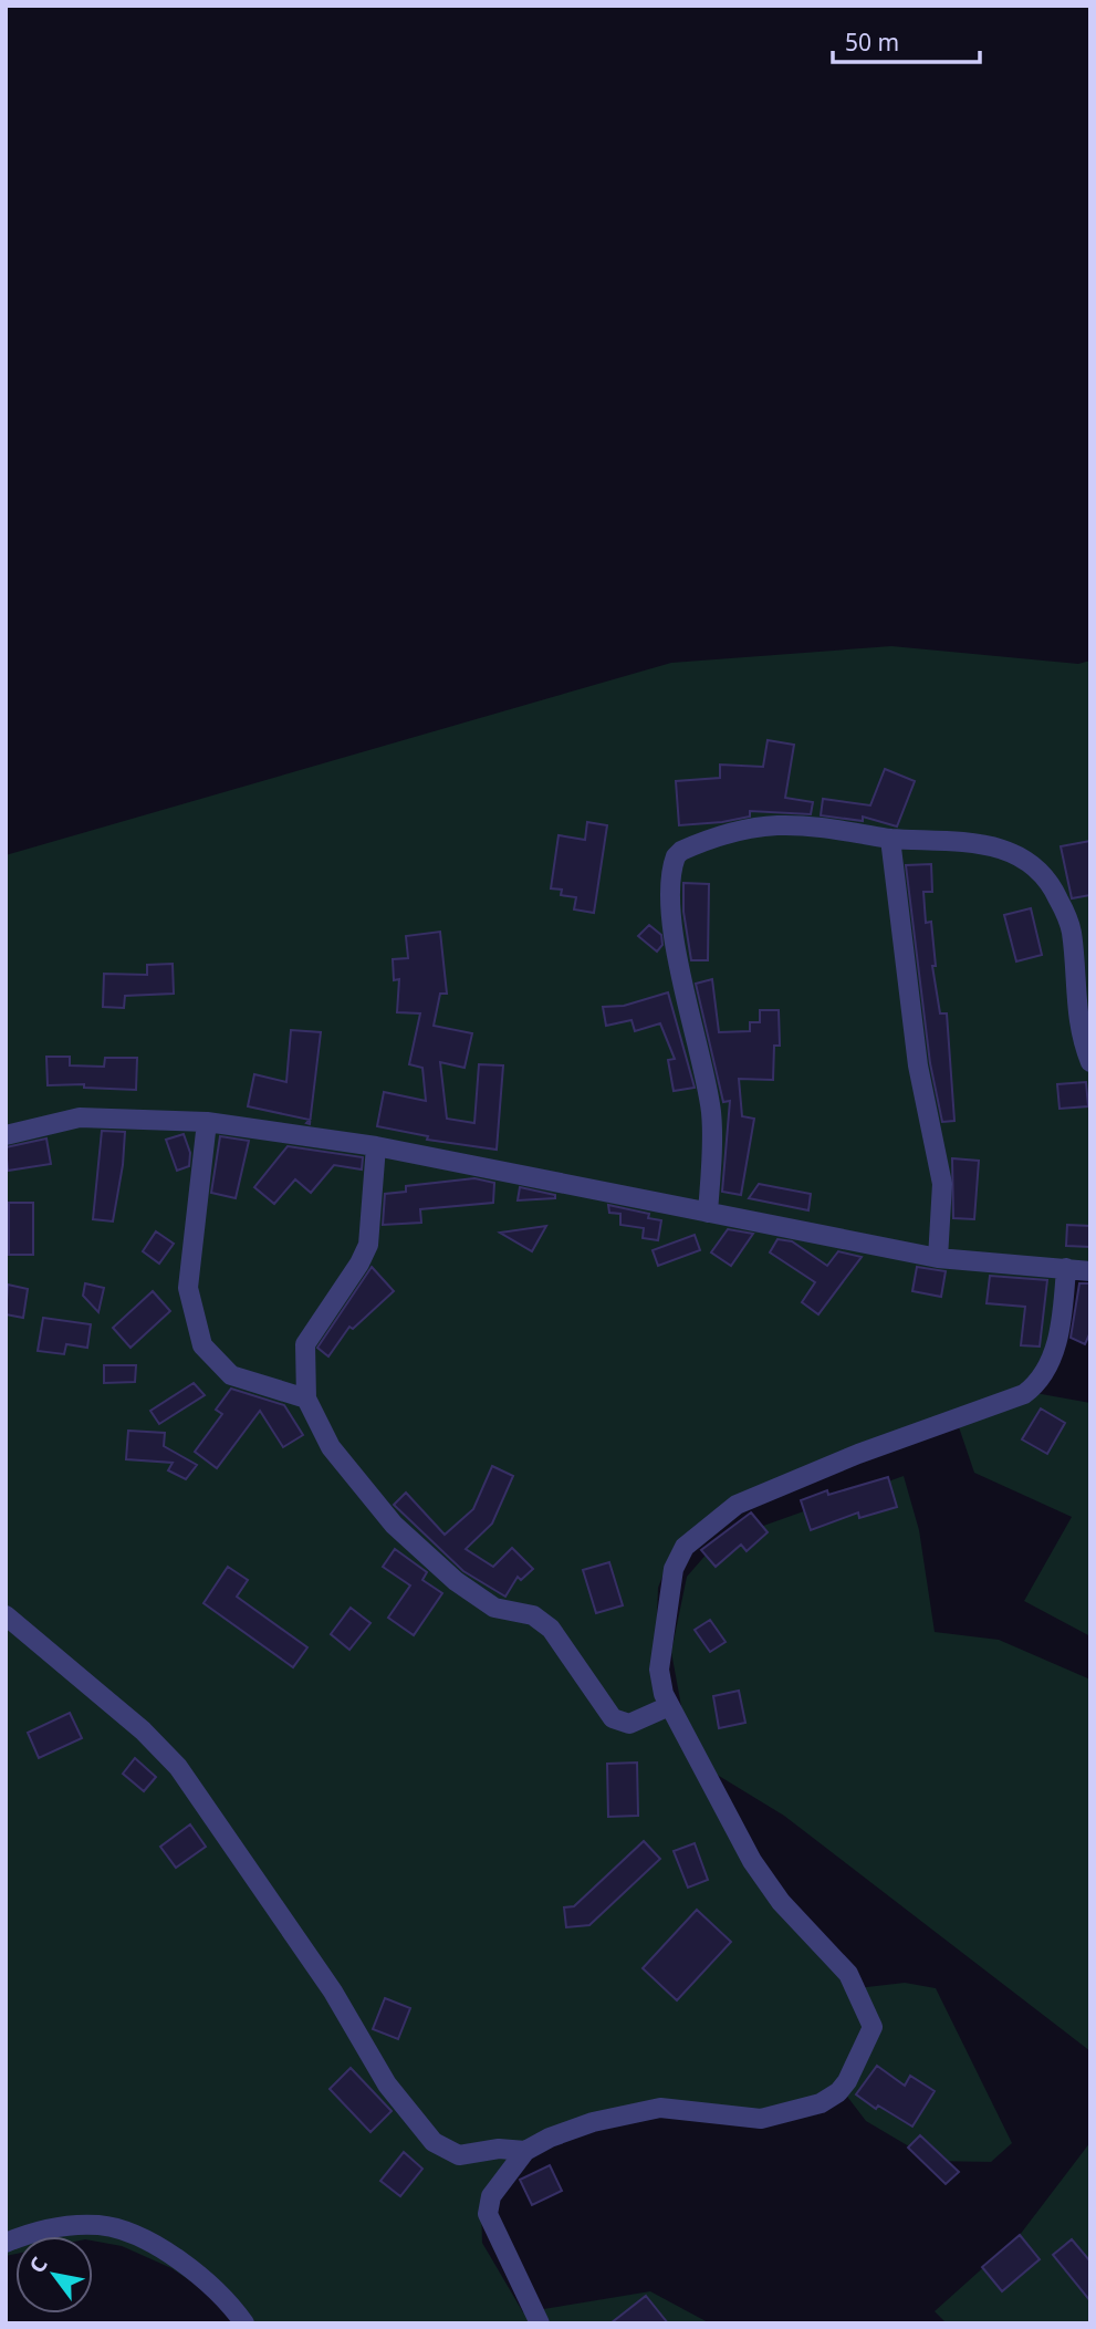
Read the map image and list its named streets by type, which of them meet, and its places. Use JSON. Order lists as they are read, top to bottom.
{
  "scale_bar": "50 m",
  "north": "top left"
}
